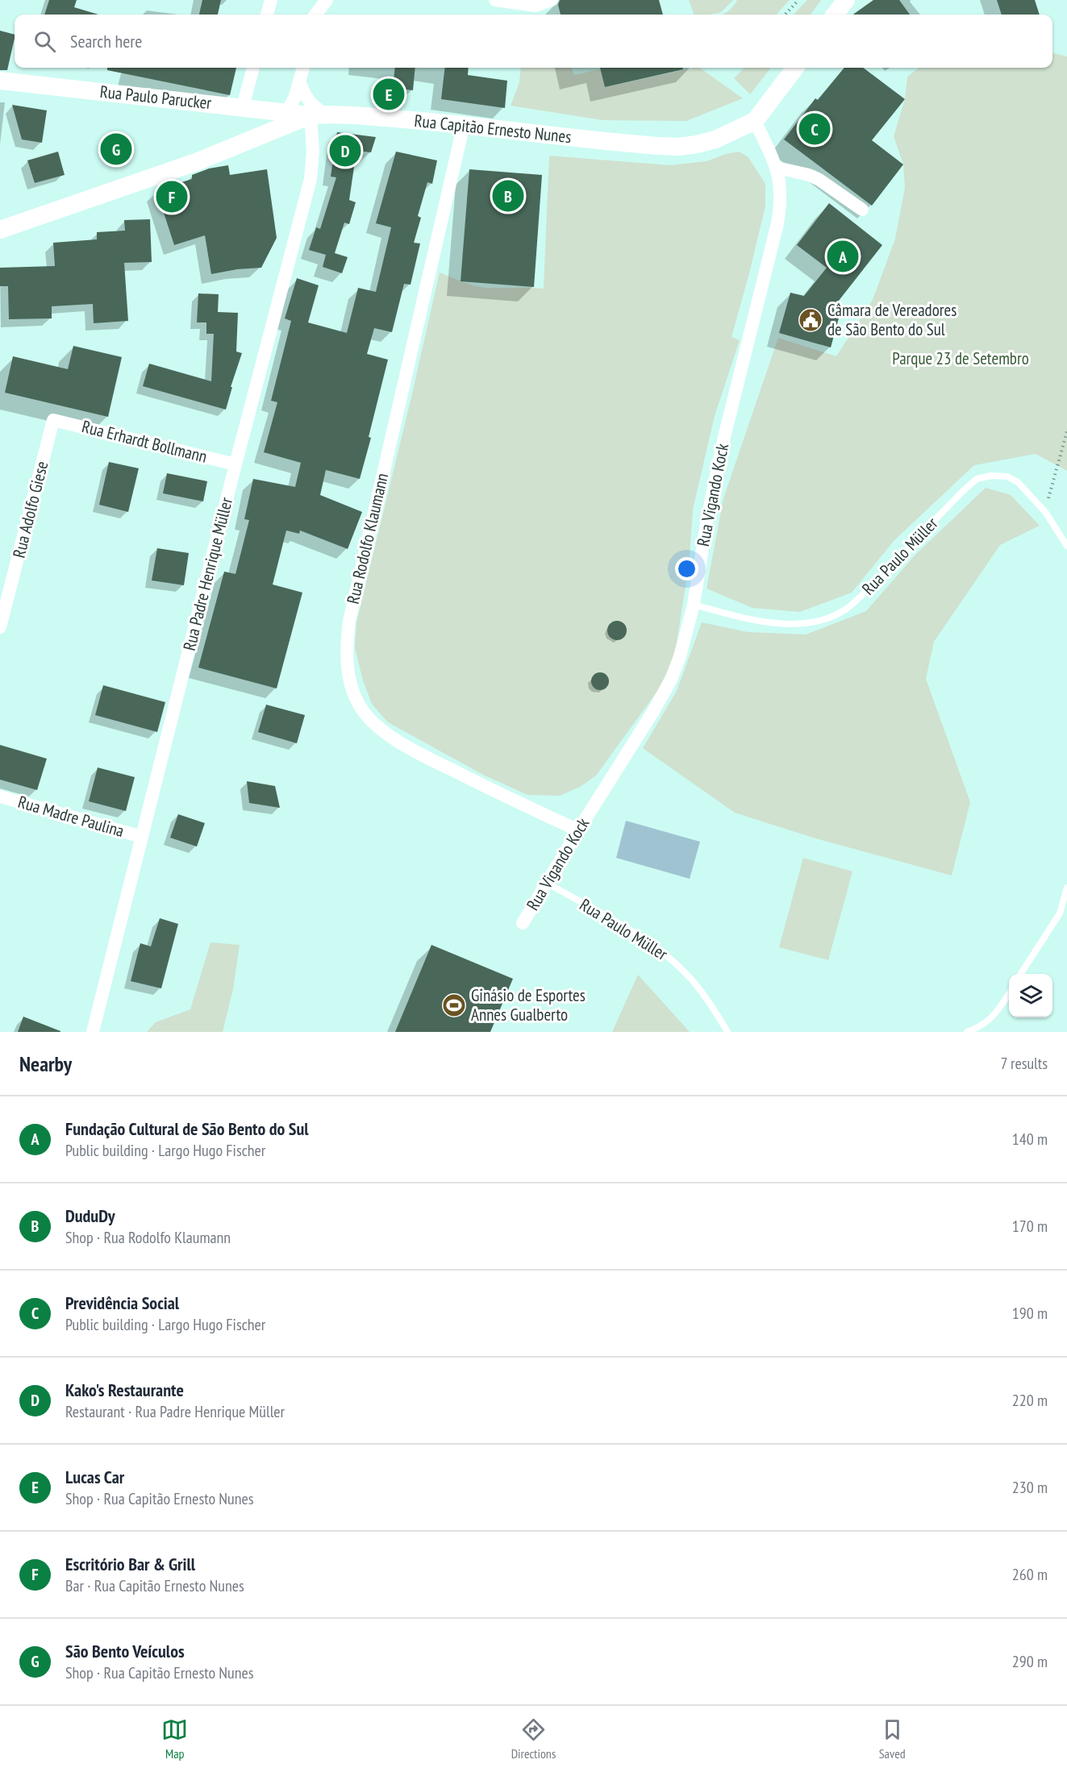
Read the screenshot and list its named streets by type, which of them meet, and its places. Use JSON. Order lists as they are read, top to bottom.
{
  "streets": {
    "main road": ["Rua Paulo Parucker", "Rua Capitão Ernesto Nunes"],
    "street": [
      "Rua Erhardt Bollmann",
      "Rua Vigando Kock",
      "Rua Adolfo Giese",
      "Rua Rodolfo Klaumann",
      "Rua Padre Henrique Müller",
      "Rua Madre Paulina"
    ],
    "lane": ["Rua Paulo Müller"]
  },
  "crossings": [
    ["Rua Paulo Parucker", "Rua Capitão Ernesto Nunes"],
    ["Rua Paulo Parucker", "Rua Padre Henrique Müller"],
    ["Rua Capitão Ernesto Nunes", "Rua Vigando Kock"],
    ["Rua Capitão Ernesto Nunes", "Rua Rodolfo Klaumann"],
    ["Rua Capitão Ernesto Nunes", "Rua Padre Henrique Müller"],
    ["Rua Erhardt Bollmann", "Rua Adolfo Giese"],
    ["Rua Erhardt Bollmann", "Rua Padre Henrique Müller"],
    ["Rua Vigando Kock", "Rua Rodolfo Klaumann"],
    ["Rua Vigando Kock", "Rua Paulo Müller"],
    ["Rua Padre Henrique Müller", "Rua Madre Paulina"]
  ],
  "parks": ["Parque 23 de Setembro"],
  "places": {
    "public building": ["Câmara de Vereadores de São Bento do Sul"],
    "sports": ["Ginásio de Esportes Annes Gualberto"]
  },
  "page": {
    "search": "Search here",
    "pins": [
      "E",
      "C",
      "G",
      "D",
      "B",
      "F",
      "A"
    ],
    "heading": ["Nearby", "7 results"],
    "list": [
      {
        "mark": "A",
        "name": "Fundação Cultural de São Bento do Sul",
        "note": "Public building · Largo Hugo Fischer",
        "value": "140 m"
      },
      {
        "mark": "B",
        "name": "DuduDy",
        "note": "Shop · Rua Rodolfo Klaumann",
        "value": "170 m"
      },
      {
        "mark": "C",
        "name": "Previdência Social",
        "note": "Public building · Largo Hugo Fischer",
        "value": "190 m"
      },
      {
        "mark": "D",
        "name": "Kako's Restaurante",
        "note": "Restaurant · Rua Padre Henrique Müller",
        "value": "220 m"
      },
      {
        "mark": "E",
        "name": "Lucas Car",
        "note": "Shop · Rua Capitão Ernesto Nunes",
        "value": "230 m"
      },
      {
        "mark": "F",
        "name": "Escritório Bar & Grill",
        "note": "Bar · Rua Capitão Ernesto Nunes",
        "value": "260 m"
      },
      {
        "mark": "G",
        "name": "São Bento Veículos",
        "note": "Shop · Rua Capitão Ernesto Nunes",
        "value": "290 m"
      }
    ],
    "nav": ["Map", "Directions", "Saved"]
  }
}
